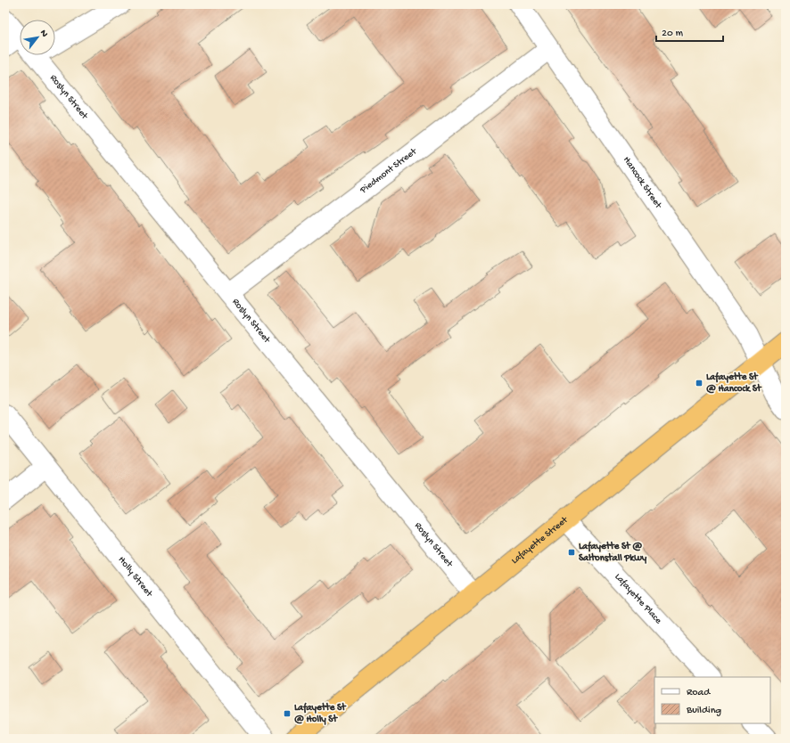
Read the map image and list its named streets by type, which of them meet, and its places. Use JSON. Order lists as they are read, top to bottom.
{
  "streets": {
    "highway": ["Lafayette Street"],
    "street": [
      "Roslyn Street",
      "Piedmont Street",
      "Hancock Street",
      "Holly Street",
      "Lafayette Place"
    ]
  },
  "crossings": [
    ["Roslyn Street", "Piedmont Street"],
    ["Roslyn Street", "Lafayette Street"],
    ["Piedmont Street", "Hancock Street"],
    ["Hancock Street", "Lafayette Street"],
    ["Lafayette Street", "Lafayette Place"]
  ],
  "places": {
    "transit": ["Lafayette St @ Hancock St", "Lafayette St @ Saltonstall Pkwy", "Lafayette St @ Holly St"]
  },
  "legend": ["Road", "Building"],
  "scale_bar": "20 m",
  "north": "top right"
}
